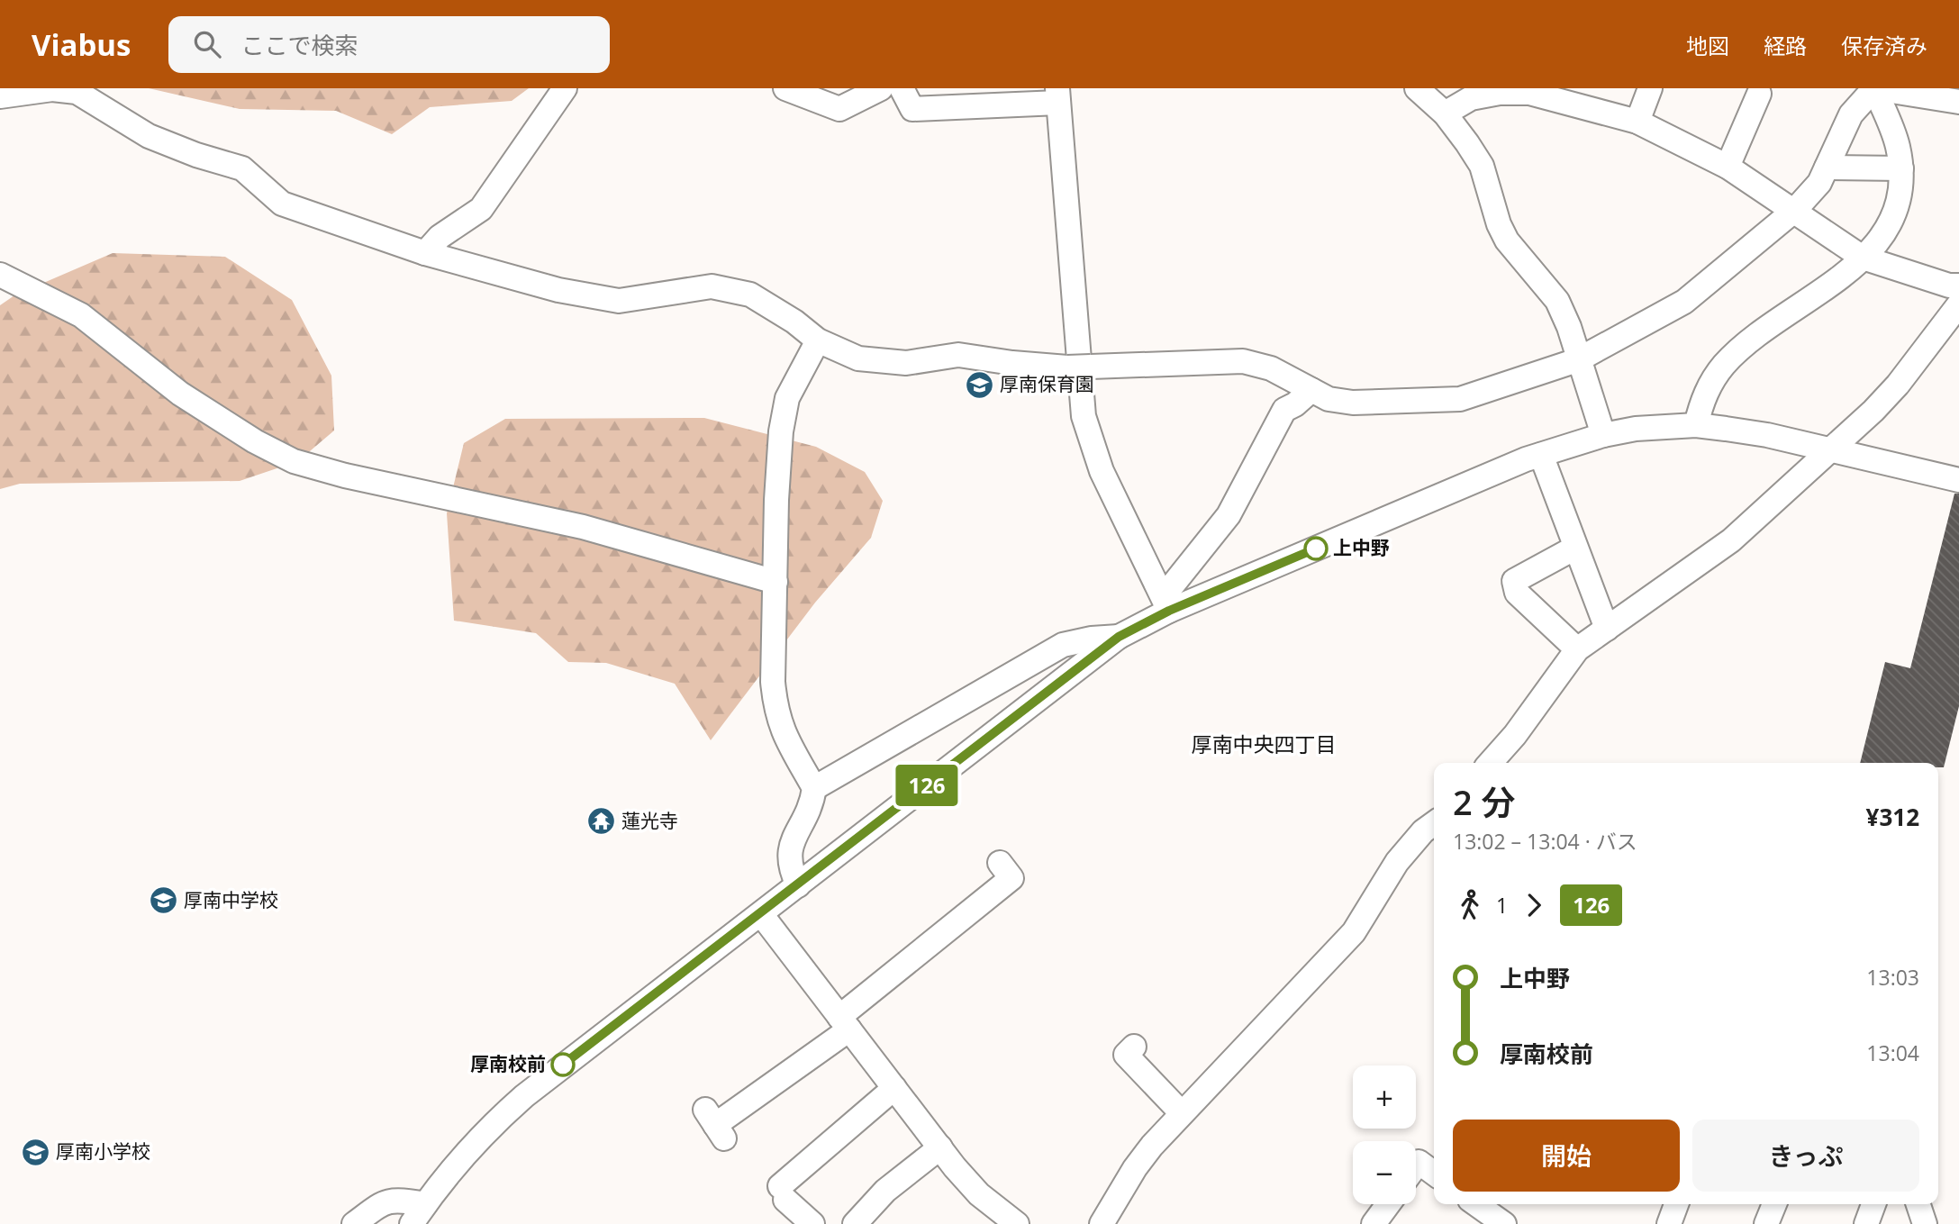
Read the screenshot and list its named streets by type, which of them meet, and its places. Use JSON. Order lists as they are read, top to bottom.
{
  "districts": ["厚南中央四丁目"],
  "places": {
    "school or university": ["厚南保育園", "厚南中学校", "厚南小学校"],
    "other": ["上中野", "厚南校前"],
    "temple": ["蓮光寺"]
  },
  "lines": ["bus line 126"],
  "page": {
    "header": "Viabus",
    "search": "ここで検索",
    "nav": ["地図", "経路", "保存済み"],
    "on_map": "126",
    "heading": ["2 分", "13:02 – 13:04 · バス", "¥312"],
    "legs": ["1", "126"],
    "list": [
      {
        "name": "上中野",
        "value": "13:03"
      },
      {
        "name": "厚南校前",
        "value": "13:04"
      }
    ],
    "map_buttons": ["+", "−"],
    "buttons": ["開始", "きっぷ"]
  }
}
